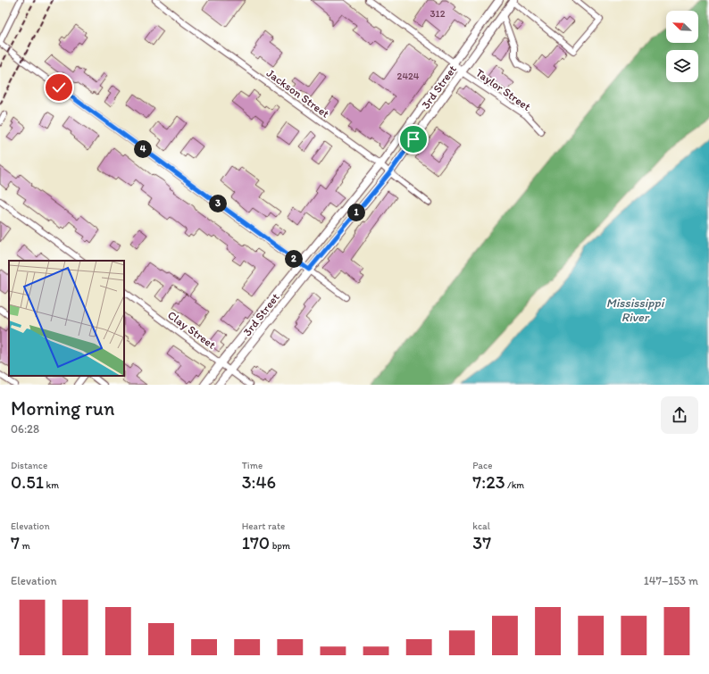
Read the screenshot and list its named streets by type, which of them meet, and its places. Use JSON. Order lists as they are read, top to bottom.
{
  "streets": {
    "main road": ["3rd Street"],
    "street": ["Taylor Street", "Jackson Street", "Clay Street"]
  },
  "crossings": [
    ["3rd Street", "Taylor Street"],
    ["3rd Street", "Jackson Street"],
    ["3rd Street", "Clay Street"]
  ],
  "water": ["Mississippi River"],
  "house_numbers": ["312", "2424"],
  "north": "top left",
  "page": {
    "pins": [
      "4",
      "3",
      "1",
      "2"
    ],
    "heading": ["Morning run", "06:28"],
    "stats": [
      ["Distance", "0.51 km"],
      ["Time", "3:46"],
      ["Pace", "7:23 /km"],
      ["Elevation", "7 m"],
      ["Heart rate", "170 bpm"],
      ["kcal", "37"]
    ],
    "chart": ["Elevation", "147–153 m"]
  }
}
